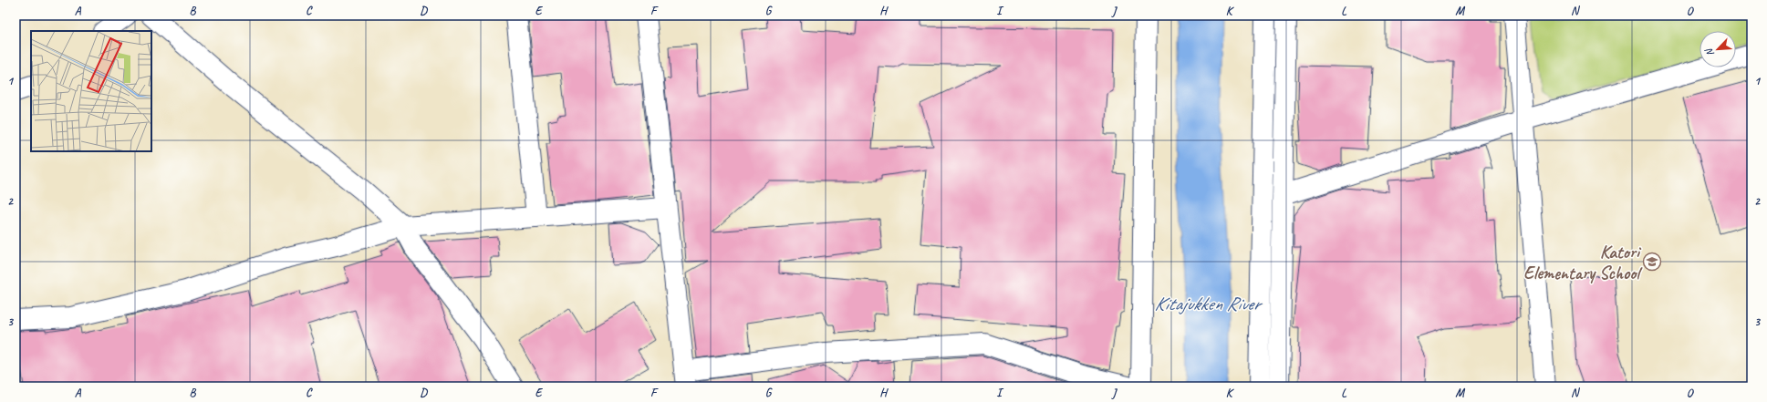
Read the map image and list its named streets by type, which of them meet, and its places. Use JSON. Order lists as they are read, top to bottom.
{
  "water": ["Kitajukken River"],
  "places": {
    "school or university": ["Katori Elementary School"]
  },
  "north": "bottom left",
  "grid": {
    "columns": [
      "A",
      "B",
      "C",
      "D",
      "E",
      "F",
      "G",
      "H",
      "I",
      "J",
      "K",
      "L",
      "M",
      "N",
      "O"
    ],
    "rows": ["1", "2", "3"]
  }
}
